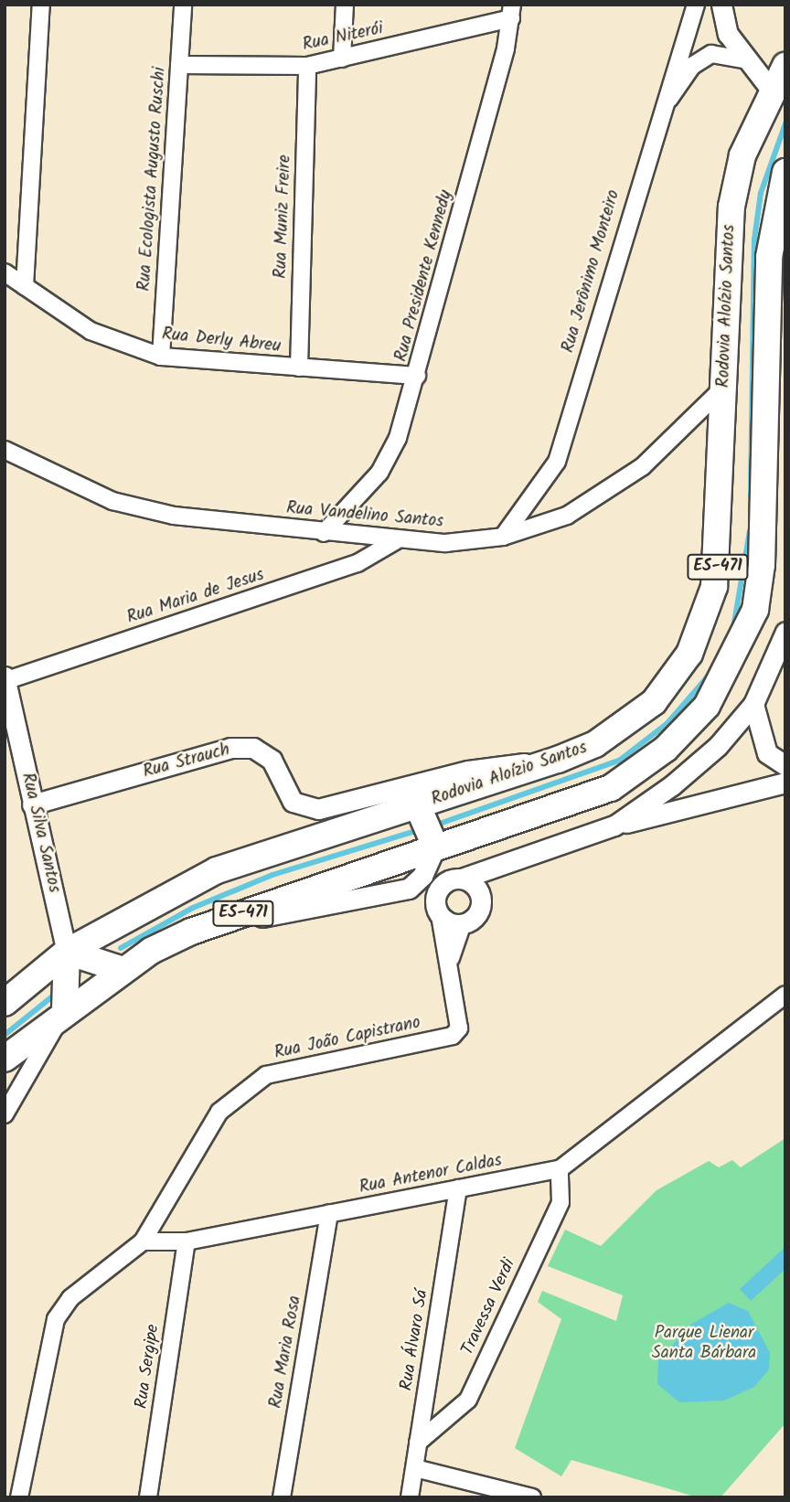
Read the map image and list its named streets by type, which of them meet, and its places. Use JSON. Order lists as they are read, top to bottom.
{
  "streets": {
    "main road": ["Rodovia Aloízio Santos", "ES-471"],
    "street": [
      "Rua Niterói",
      "Rua Ecologista Augusto Ruschi",
      "Rua Muniz Freire",
      "Rua Jerônimo Monteiro",
      "Rua Presidente Kennedy",
      "Rua Derly Abreu",
      "Rua Vandelino Santos",
      "Rua Maria de Jesus",
      "Rua Strauch",
      "Rua Silva Santos",
      "Rua João Capistrano",
      "Rua Antenor Caldas",
      "Travessa Verdi",
      "Rua Álvaro Sá",
      "Rua Maria Rosa",
      "Rua Sergipe"
    ]
  },
  "crossings": [
    ["Rua Niterói", "Rua Ecologista Augusto Ruschi"],
    ["Rua Niterói", "Rua Muniz Freire"],
    ["Rua Niterói", "Rua Presidente Kennedy"],
    ["Rua Ecologista Augusto Ruschi", "Rua Derly Abreu"],
    ["Rua Muniz Freire", "Rua Derly Abreu"],
    ["Rua Jerônimo Monteiro", "Rua Vandelino Santos"],
    ["Rua Presidente Kennedy", "Rua Derly Abreu"],
    ["Rua Presidente Kennedy", "Rua Vandelino Santos"],
    ["Rodovia Aloízio Santos", "Rua Vandelino Santos"],
    ["Rodovia Aloízio Santos", "Rua Strauch"],
    ["Rodovia Aloízio Santos", "Rua Silva Santos"],
    ["Rua Vandelino Santos", "Rua Maria de Jesus"],
    ["Rua Maria de Jesus", "Rua Silva Santos"],
    ["Rua Strauch", "Rua Silva Santos"],
    ["Rua João Capistrano", "Rua Antenor Caldas"],
    ["Rua Antenor Caldas", "Travessa Verdi"],
    ["Rua Antenor Caldas", "Rua Álvaro Sá"],
    ["Rua Antenor Caldas", "Rua Maria Rosa"],
    ["Rua Antenor Caldas", "Rua Sergipe"],
    ["Travessa Verdi", "Rua Álvaro Sá"]
  ],
  "parks": ["Parque Lienar Santa Bárbara"]
}
